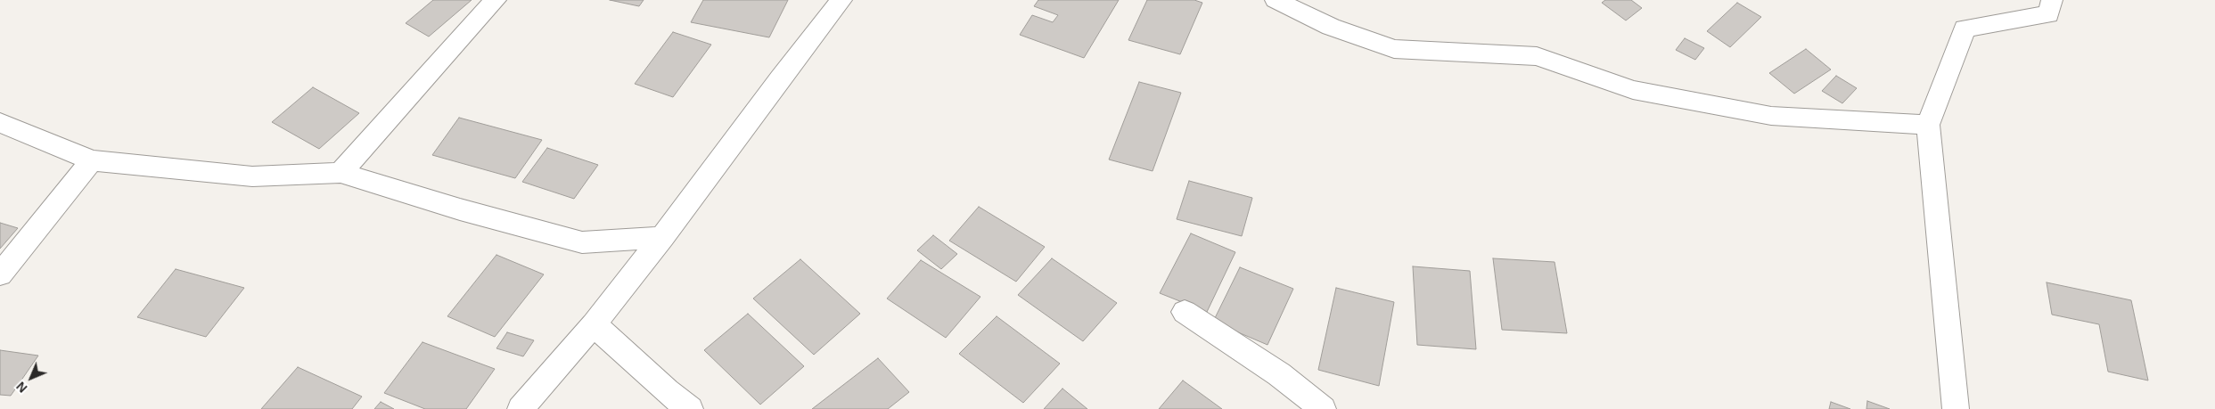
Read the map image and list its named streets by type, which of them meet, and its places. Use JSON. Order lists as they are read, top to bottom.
{
  "north": "bottom left"
}
